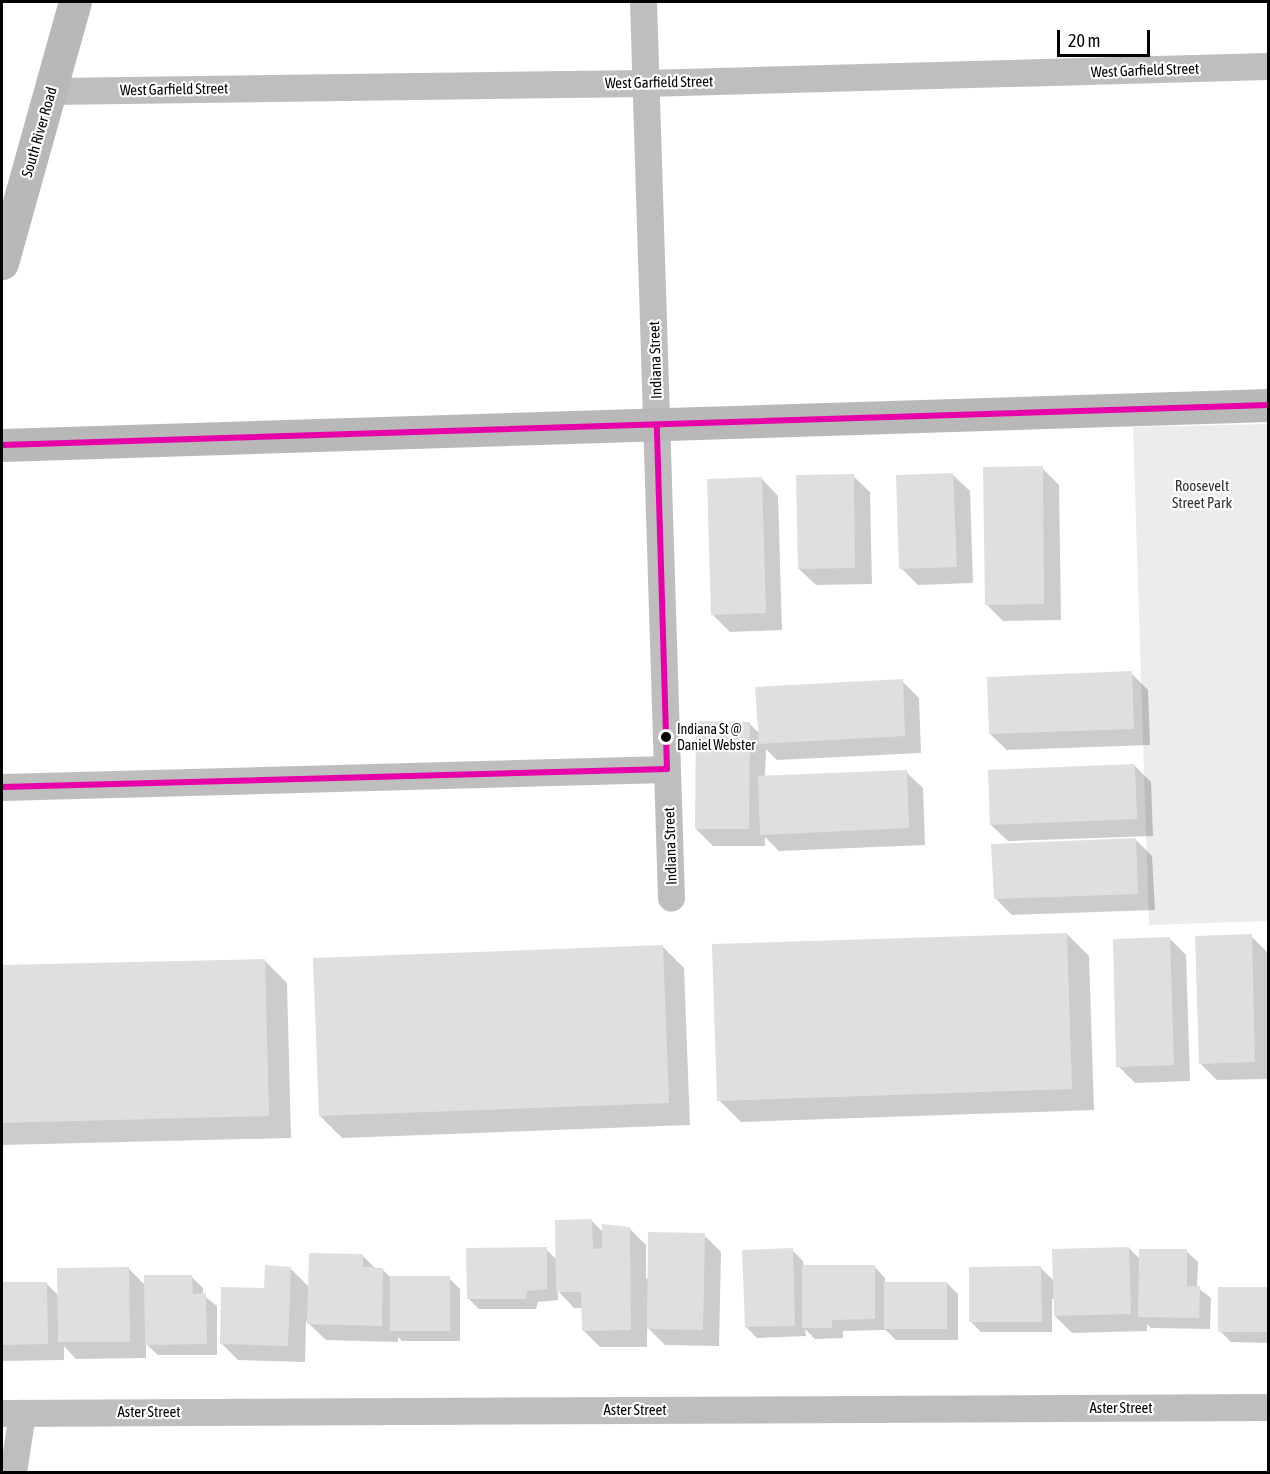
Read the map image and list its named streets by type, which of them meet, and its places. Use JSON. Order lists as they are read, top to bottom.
{
  "streets": {
    "main road": ["South River Road"],
    "street": ["West Garfield Street", "Indiana Street", "Aster Street"]
  },
  "crossings": [
    ["West Garfield Street", "South River Road"],
    ["West Garfield Street", "Indiana Street"]
  ],
  "parks": ["Roosevelt Street Park"],
  "places": ["Indiana St @ Daniel Webster"],
  "scale_bar": "20 m"
}
